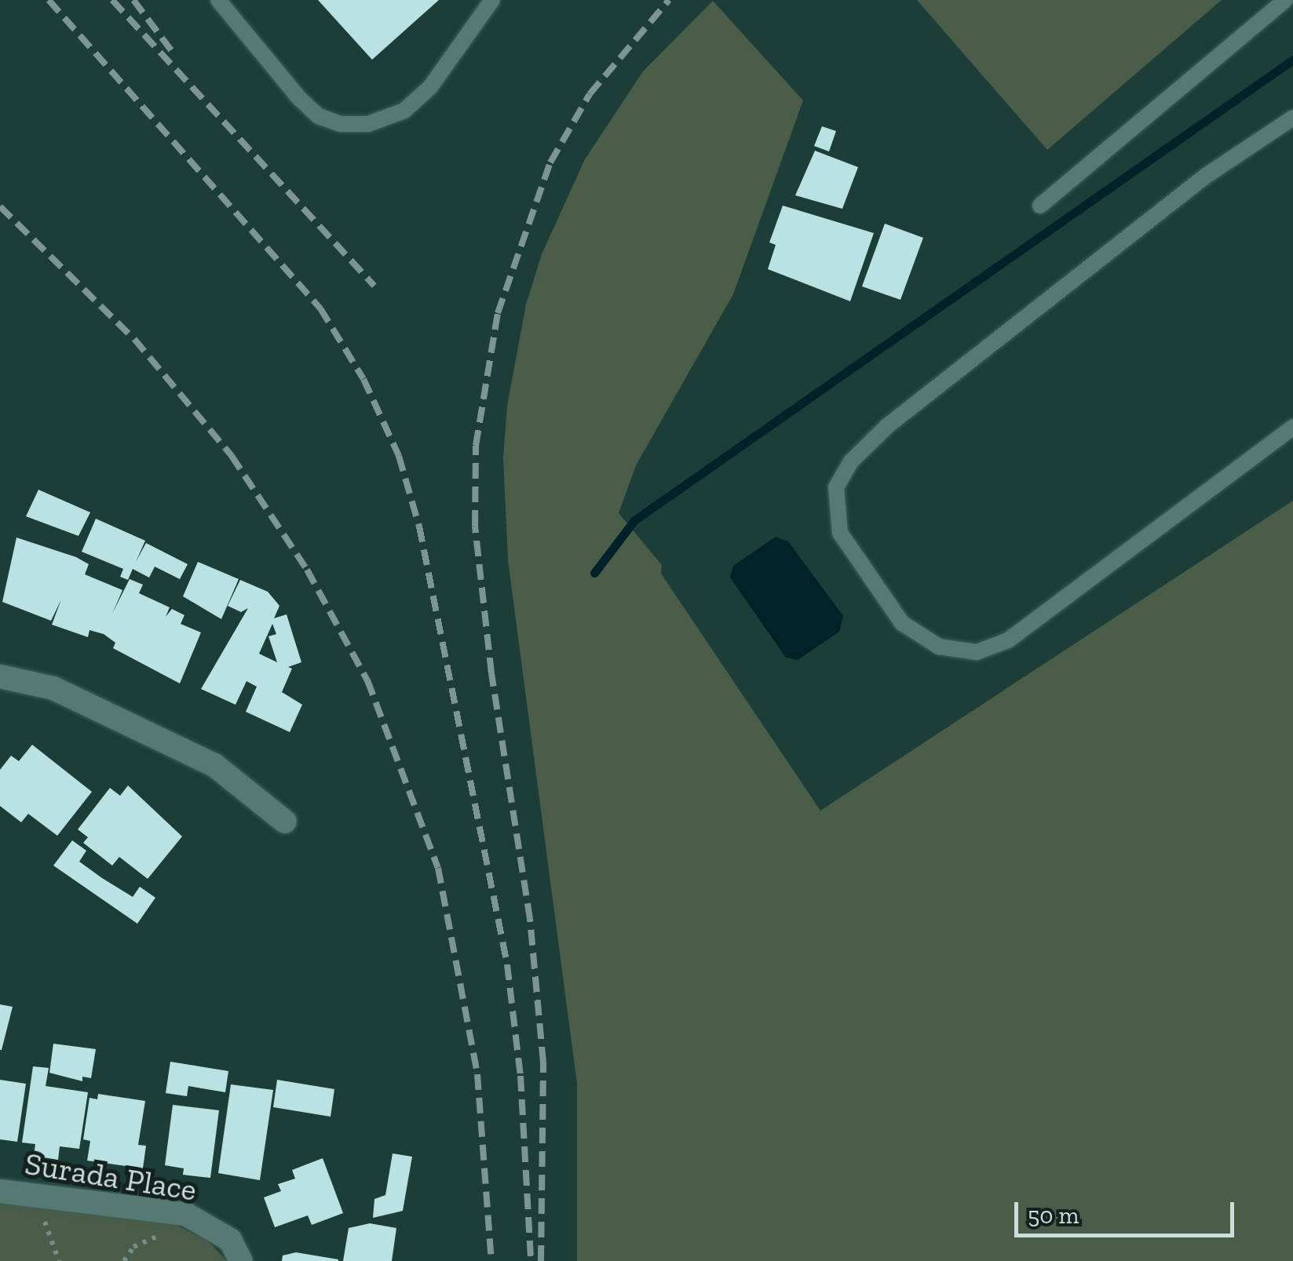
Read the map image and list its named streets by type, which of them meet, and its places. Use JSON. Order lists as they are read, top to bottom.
{
  "streets": {
    "street": ["Surada Place"]
  },
  "scale_bar": "50 m"
}
